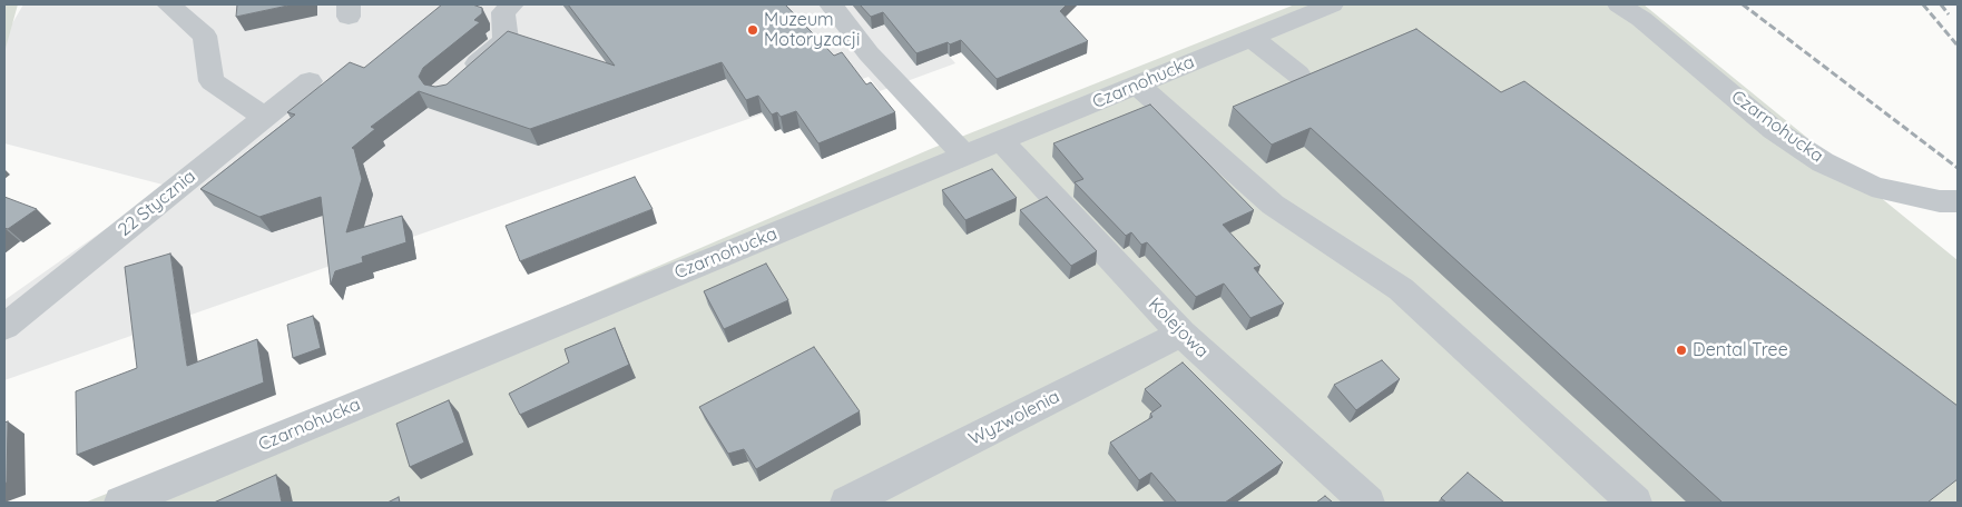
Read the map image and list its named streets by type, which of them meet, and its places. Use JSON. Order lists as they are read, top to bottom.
{
  "streets": {
    "street": [
      "Czarnohucka",
      "22 Stycznia",
      "Kolejowa",
      "Wyzwolenia"
    ]
  },
  "crossings": [
    ["Czarnohucka", "Kolejowa"],
    ["Kolejowa", "Wyzwolenia"]
  ],
  "places": ["Muzeum Motoryzacji", "Dental Tree"]
}
